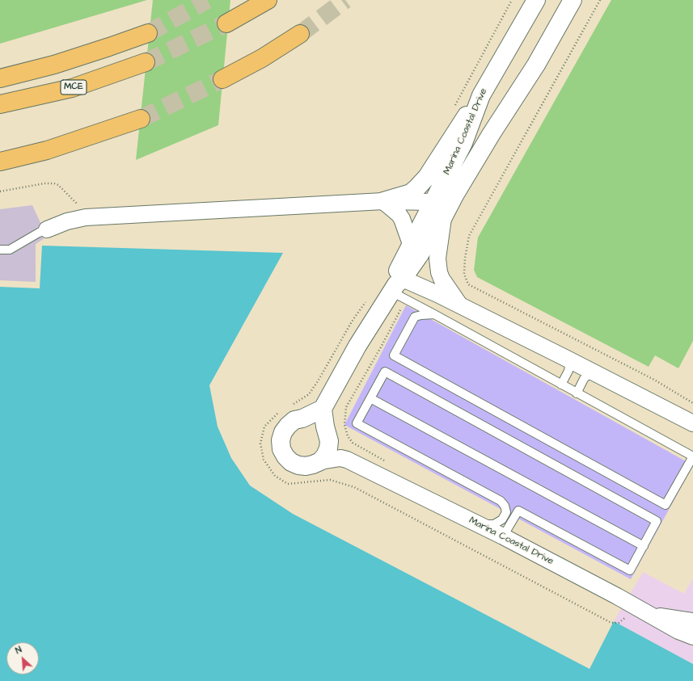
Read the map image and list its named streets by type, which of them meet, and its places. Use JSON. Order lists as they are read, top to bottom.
{
  "streets": {
    "highway": ["MCE"],
    "street": ["Marina Coastal Drive"]
  },
  "north": "top left"
}
